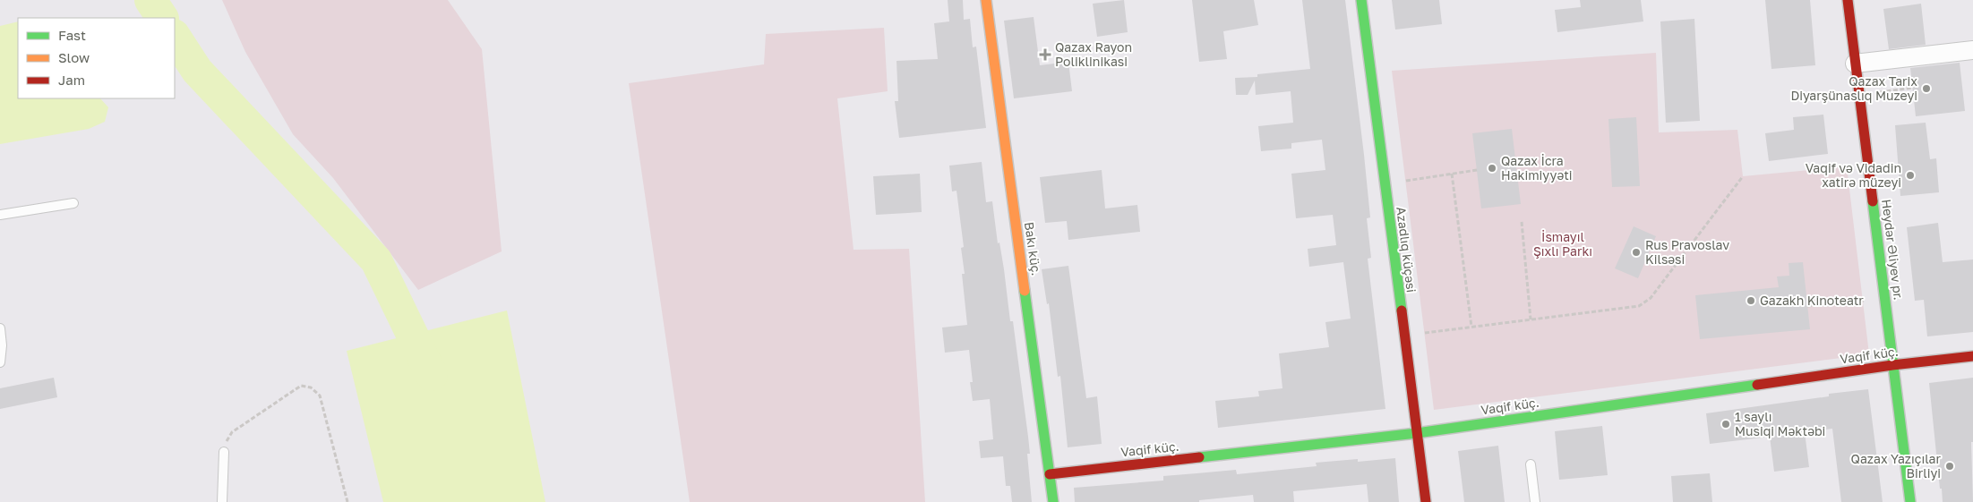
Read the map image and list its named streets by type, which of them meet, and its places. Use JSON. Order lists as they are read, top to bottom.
{
  "streets": {
    "street": [
      "Bakı küç.",
      "Azadlıq küçəsi",
      "Heydər Əliyev pr.",
      "Vaqif küç."
    ]
  },
  "crossings": [
    ["Bakı küç.", "Vaqif küç."],
    ["Azadlıq küçəsi", "Vaqif küç."],
    ["Heydər Əliyev pr.", "Vaqif küç."]
  ],
  "parks": ["İsmayıl Şıxlı Parkı"],
  "places": {
    "health": ["Qazax Rayon Poliklinikasi"],
    "other": [
      "Qazax Tarix Diyarşünaslıq Muzeyi",
      "Qazax İcra Hakimiyyəti",
      "Vaqif və Vidadin xatirə müzeyi",
      "Rus Pravoslav Kilsəsi",
      "Gazakh Kinoteatr",
      "1 saylı Musiqi Məktəbi",
      "Qazax Yazıçılar Birliyi"
    ]
  },
  "legend": ["Fast", "Slow", "Jam"]
}
